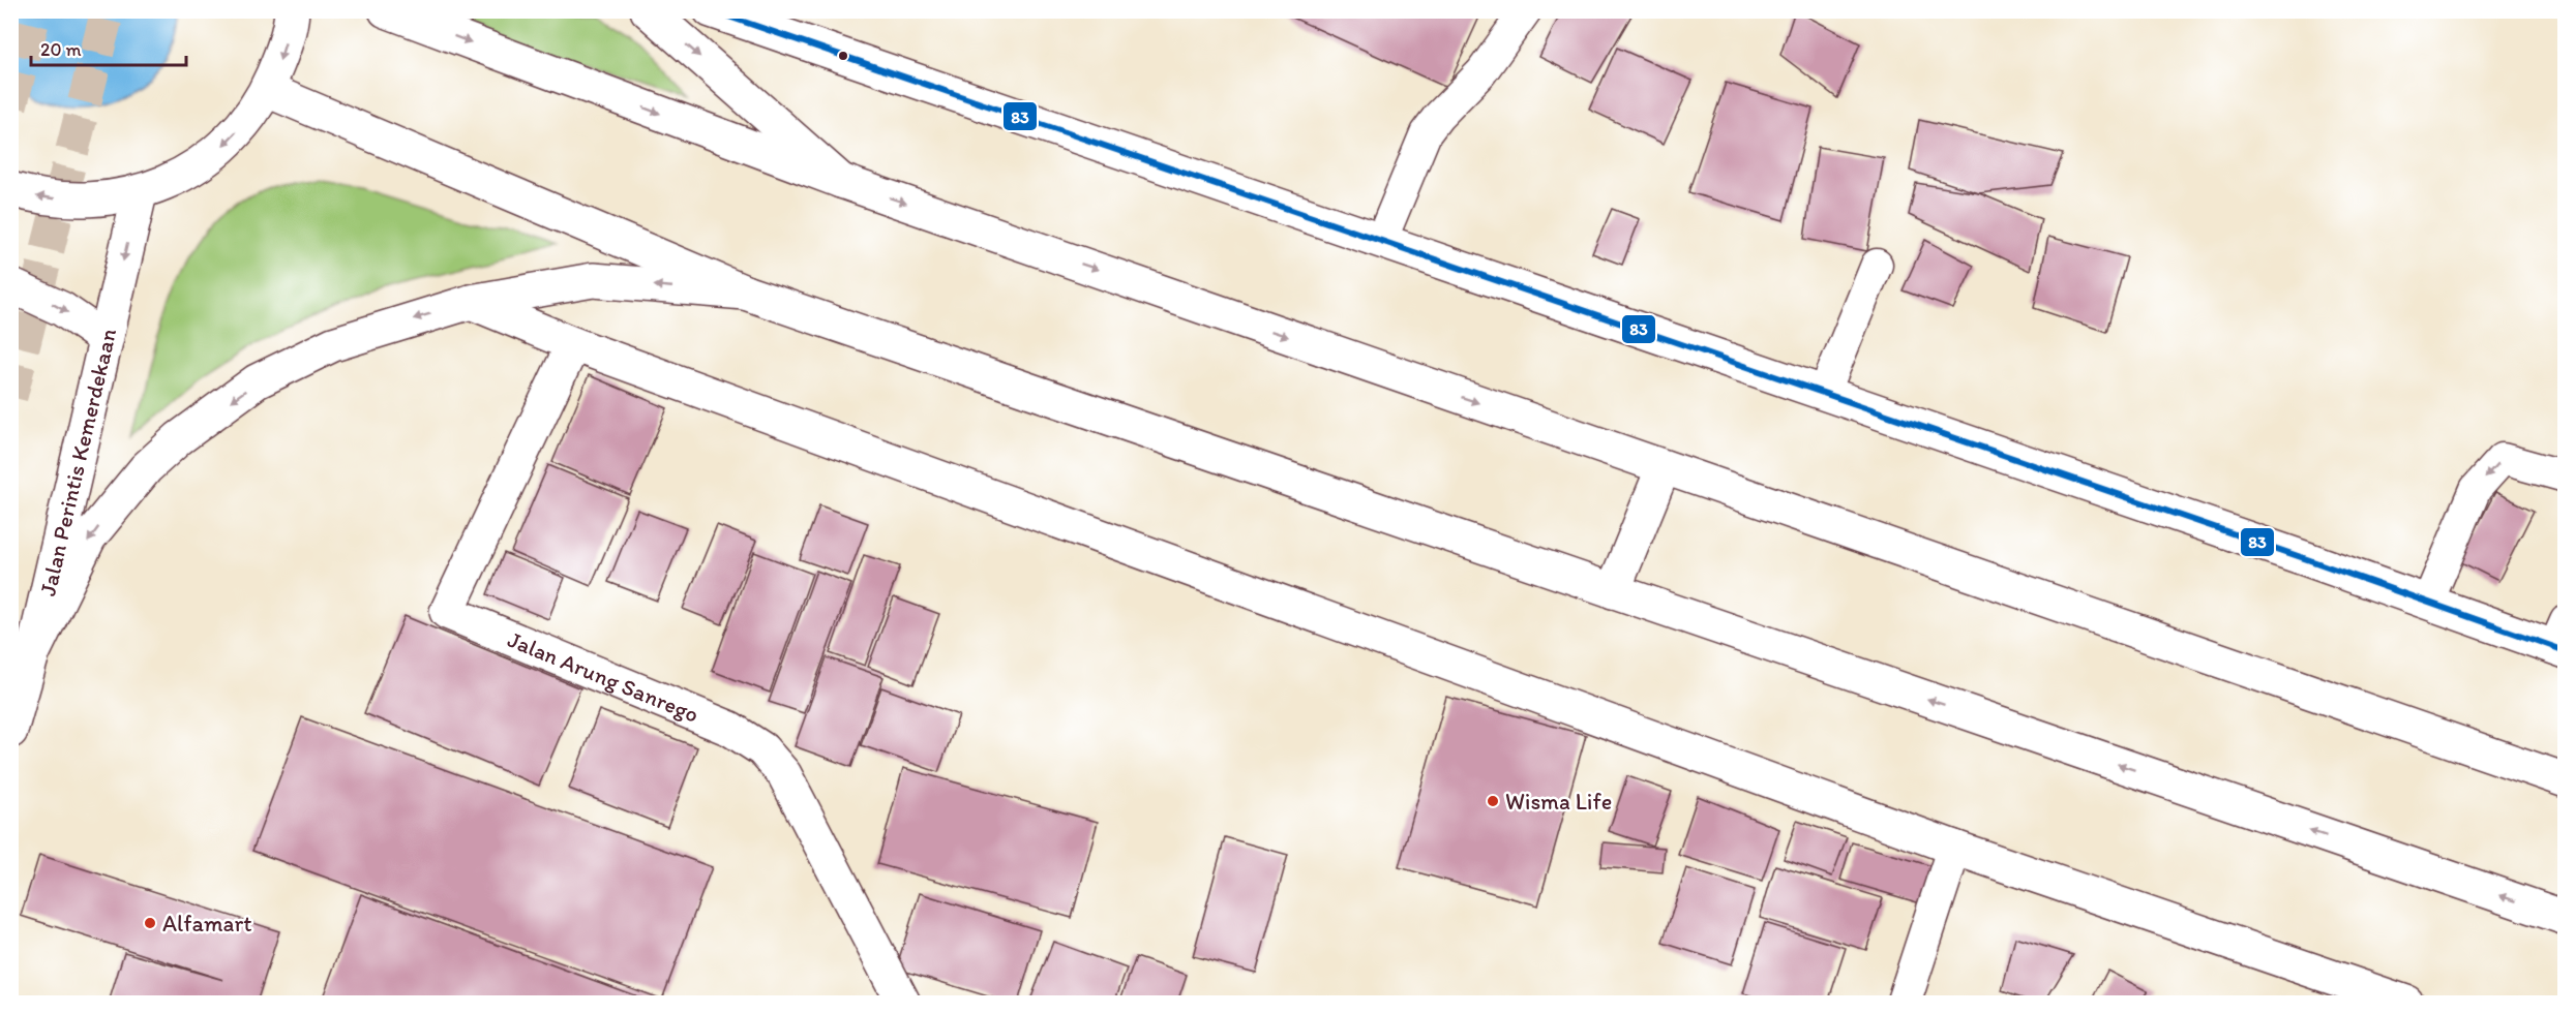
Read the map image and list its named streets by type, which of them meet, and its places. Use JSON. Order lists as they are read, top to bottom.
{
  "streets": {
    "main road": ["Jalan Perintis Kemerdekaan", "Jalan Arung Sanrego"]
  },
  "places": ["Wisma Life", "Alfamart"],
  "lines": ["transit line 83"],
  "scale_bar": "20 m"
}
